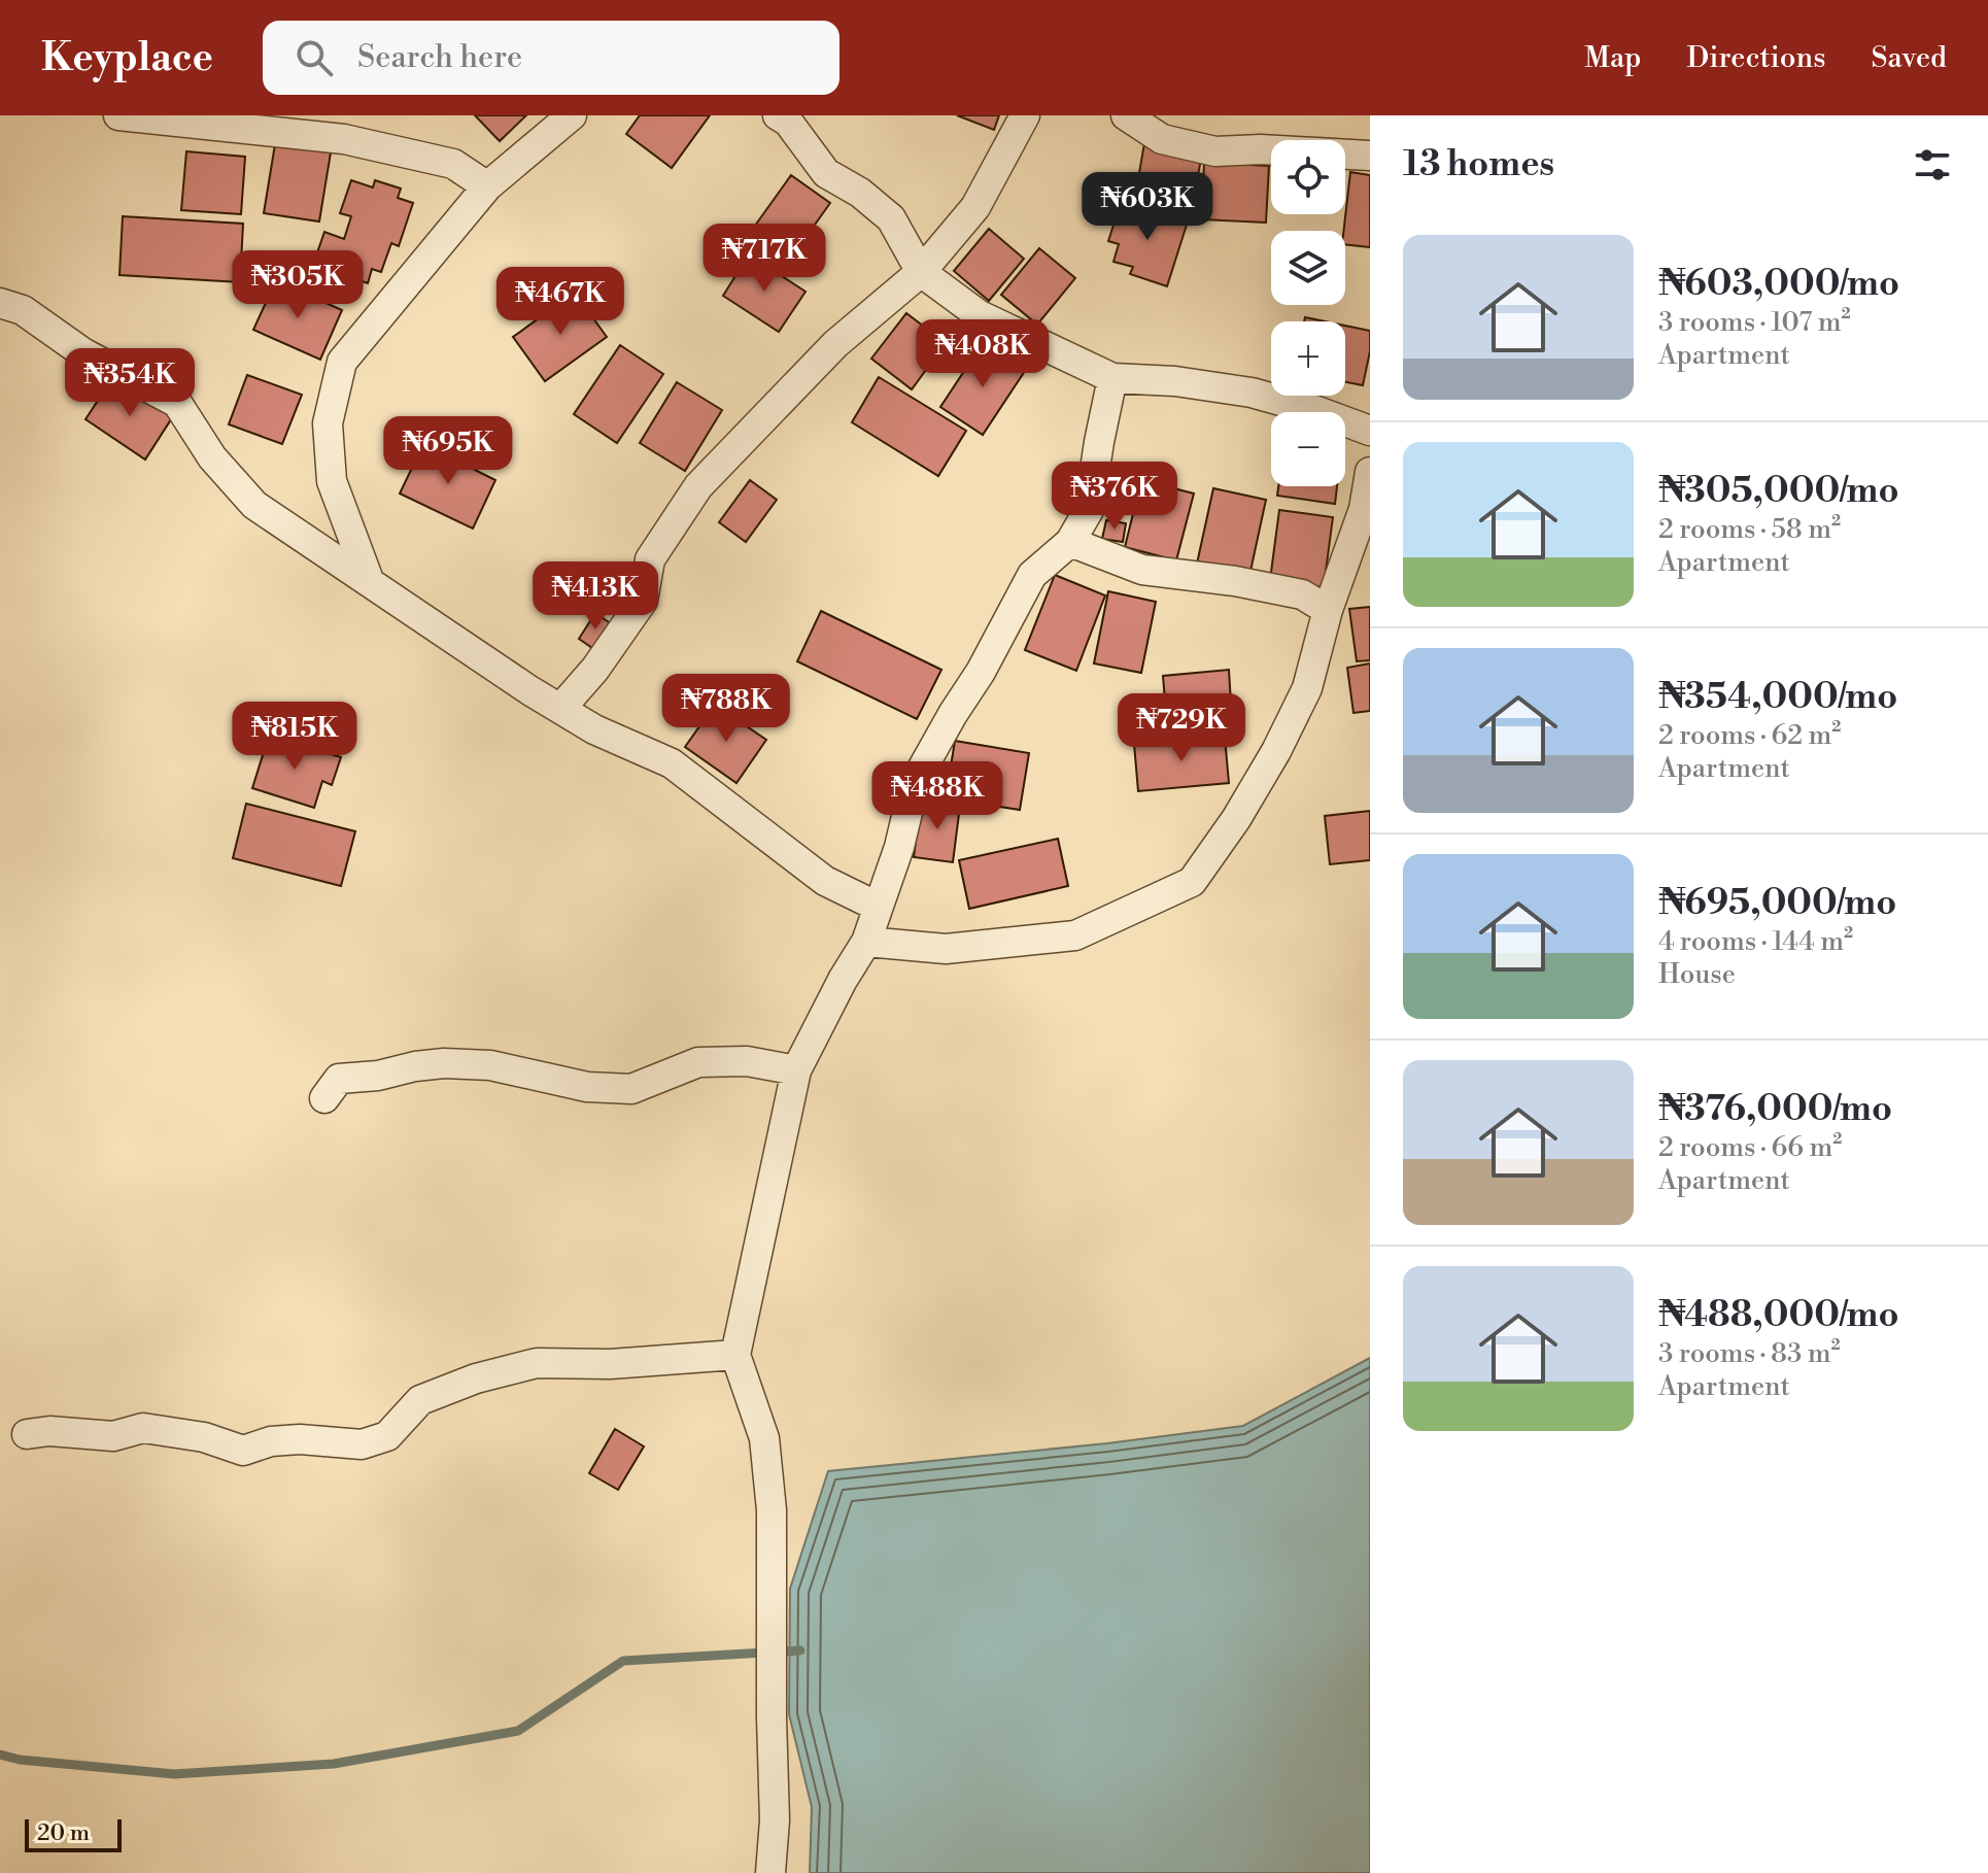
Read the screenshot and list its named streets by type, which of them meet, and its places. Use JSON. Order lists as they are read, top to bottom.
{
  "scale_bar": "20 m",
  "page": {
    "header": "Keyplace",
    "search": "Search here",
    "nav": ["Map", "Directions", "Saved"],
    "heading": "13 homes",
    "map_buttons": ["+", "−"],
    "price": [
      "₦603K",
      "₦717K",
      "₦305K",
      "₦467K",
      "₦408K",
      "₦354K",
      "₦695K",
      "₦376K",
      "₦413K",
      "₦788K",
      "₦729K",
      "₦815K",
      "₦488K"
    ],
    "list": [
      {
        "name": "₦603,000/mo",
        "note": "3 rooms · 107 m² · Apartment"
      },
      {
        "name": "₦305,000/mo",
        "note": "2 rooms · 58 m² · Apartment"
      },
      {
        "name": "₦354,000/mo",
        "note": "2 rooms · 62 m² · Apartment"
      },
      {
        "name": "₦695,000/mo",
        "note": "4 rooms · 144 m² · House"
      },
      {
        "name": "₦376,000/mo",
        "note": "2 rooms · 66 m² · Apartment"
      },
      {
        "name": "₦488,000/mo",
        "note": "3 rooms · 83 m² · Apartment"
      }
    ],
    "scale": "20 m"
  }
}
